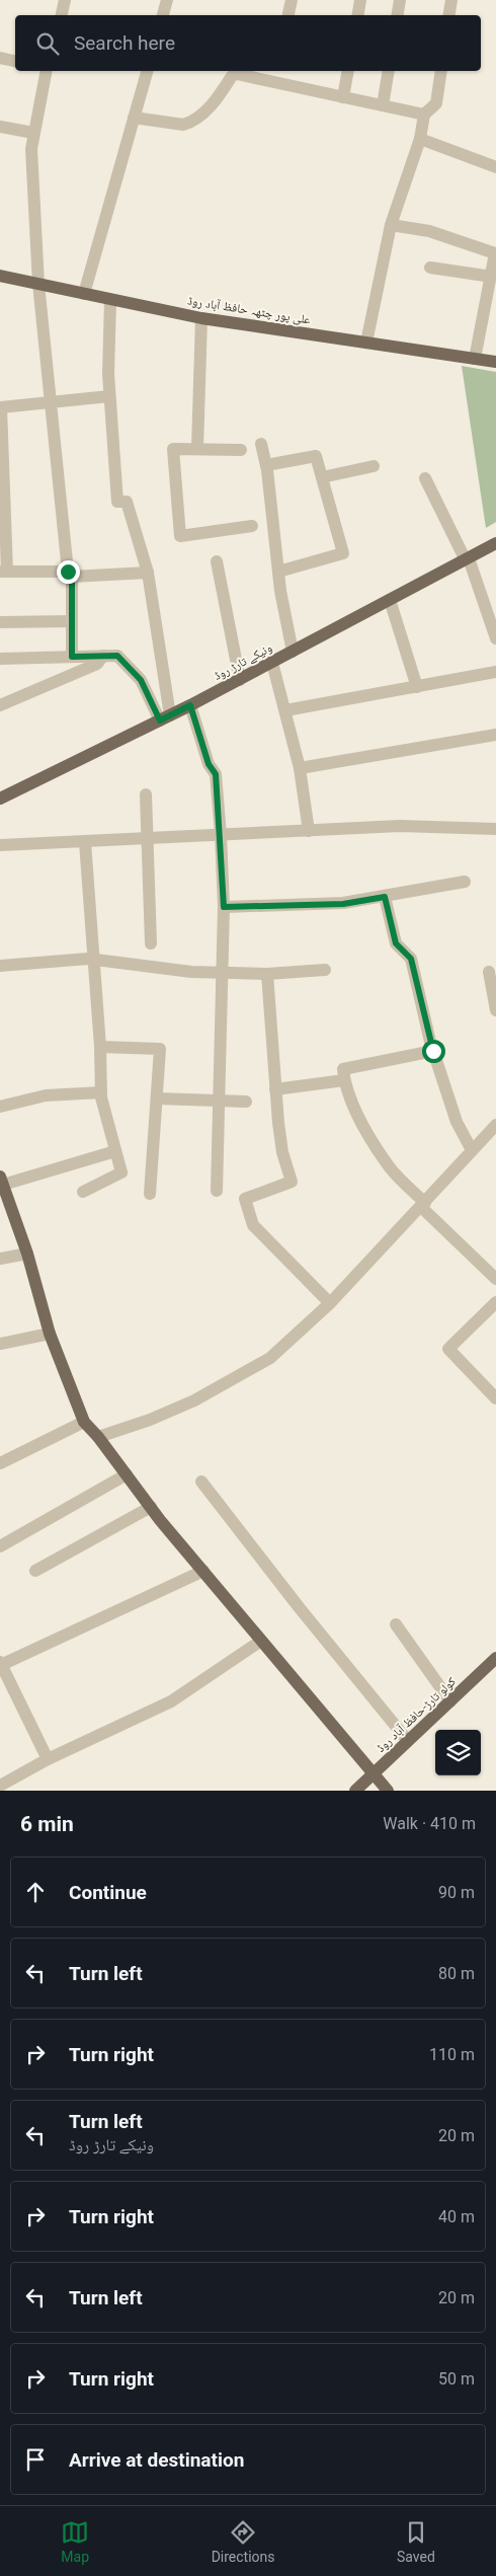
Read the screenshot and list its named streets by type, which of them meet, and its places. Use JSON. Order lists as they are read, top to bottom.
{
  "streets": {
    "main road": ["علی پور چٹھہ حافظ آباد روڈ", "ونیکے تارڑ روڈ", "کولو تارڑ-حافظ آباد روڈ"]
  },
  "page": {
    "search": "Search here",
    "heading": ["6 min", "Walk · 410 m"],
    "list": [
      ["Continue", "90 m"],
      ["Turn left", "80 m"],
      ["Turn right", "110 m"],
      ["Turn left", "ونیکے تارڑ روڈ", "20 m"],
      ["Turn right", "40 m"],
      ["Turn left", "20 m"],
      ["Turn right", "50 m"],
      "Arrive at destination"
    ],
    "nav": ["Map", "Directions", "Saved"]
  }
}
